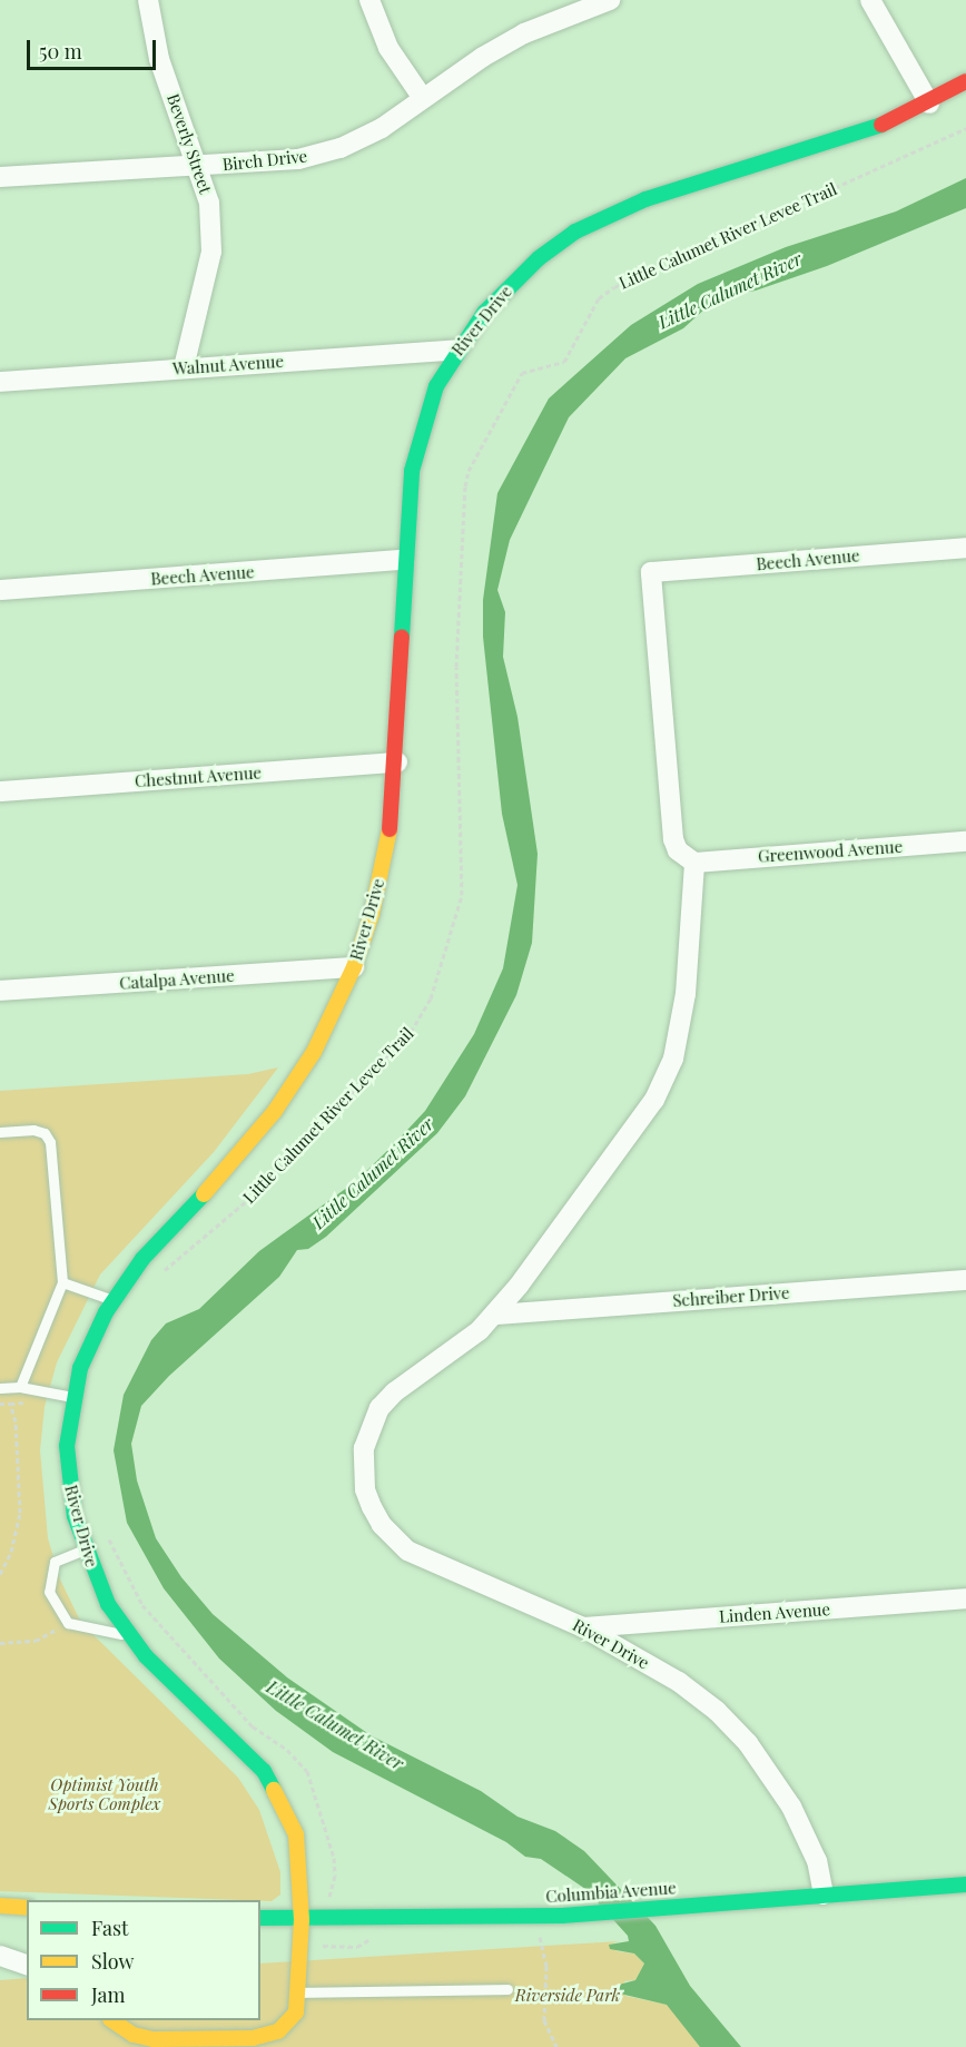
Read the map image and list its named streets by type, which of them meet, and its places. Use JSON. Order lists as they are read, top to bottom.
{
  "streets": {
    "street": [
      "Beverly Street",
      "Birch Drive",
      "River Drive",
      "Walnut Avenue",
      "Beech Avenue",
      "Chestnut Avenue",
      "Greenwood Avenue",
      "Catalpa Avenue",
      "Schreiber Drive",
      "Linden Avenue",
      "Columbia Avenue"
    ],
    "path": ["Little Calumet River Levee Trail"]
  },
  "crossings": [
    ["Beverly Street", "Birch Drive"],
    ["Beverly Street", "Walnut Avenue"],
    ["River Drive", "Walnut Avenue"],
    ["River Drive", "Beech Avenue"],
    ["River Drive", "Chestnut Avenue"],
    ["River Drive", "Greenwood Avenue"],
    ["River Drive", "Catalpa Avenue"],
    ["River Drive", "Schreiber Drive"],
    ["River Drive", "Linden Avenue"],
    ["River Drive", "Columbia Avenue"],
    ["Beech Avenue", "Greenwood Avenue"]
  ],
  "water": ["Little Calumet River"],
  "parks": ["Optimist Youth Sports Complex", "Riverside Park"],
  "legend": ["Fast", "Slow", "Jam"],
  "scale_bar": "50 m"
}
